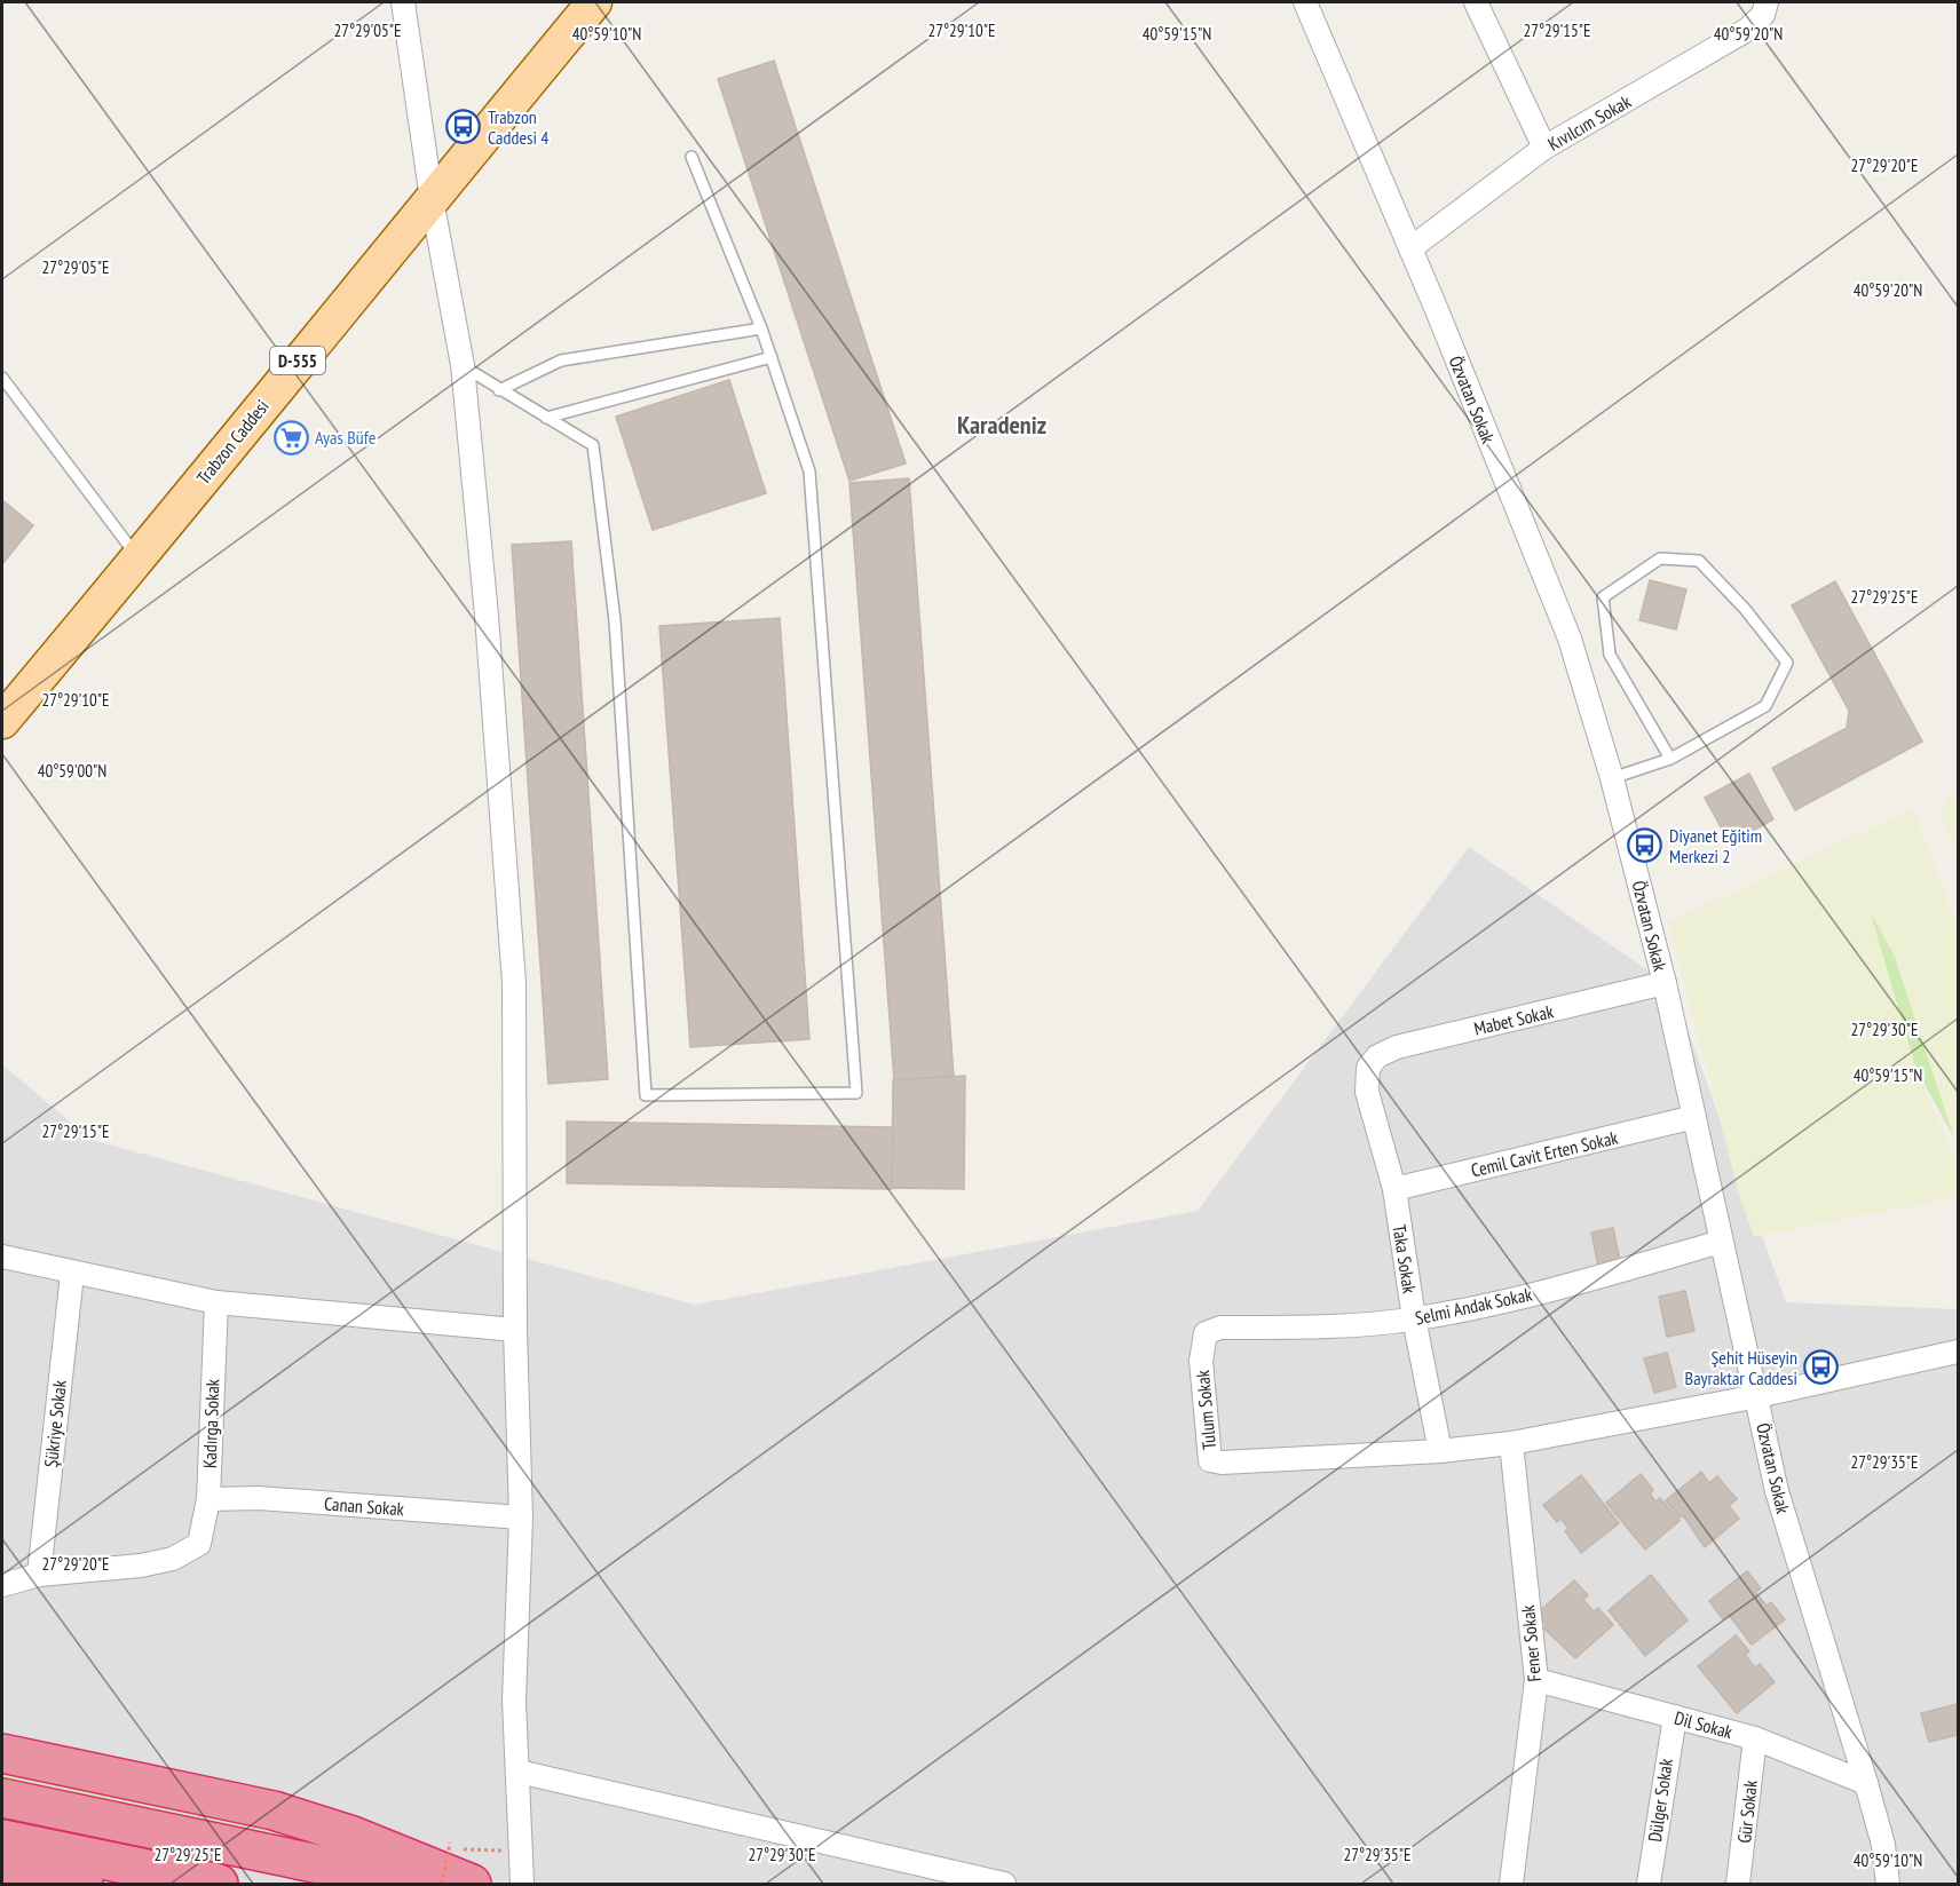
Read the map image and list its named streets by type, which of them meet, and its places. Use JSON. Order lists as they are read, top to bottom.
{
  "streets": {
    "main road": ["D-555", "Trabzon Caddesi"],
    "street": [
      "Kıvılcım Sokak",
      "Özvatan Sokak",
      "Mabet Sokak",
      "Cemil Cavit Erten Sokak",
      "Taka Sokak",
      "Selmi Andak Sokak",
      "Tulum Sokak",
      "Şükriye Sokak",
      "Kadırga Sokak",
      "Canan Sokak",
      "Fener Sokak",
      "Dil Sokak",
      "Dülger Sokak",
      "Gür Sokak"
    ]
  },
  "crossings": [
    ["Kıvılcım Sokak", "Özvatan Sokak"],
    ["Özvatan Sokak", "Mabet Sokak"],
    ["Özvatan Sokak", "Cemil Cavit Erten Sokak"],
    ["Özvatan Sokak", "Selmi Andak Sokak"],
    ["Özvatan Sokak", "Dil Sokak"],
    ["Mabet Sokak", "Taka Sokak"],
    ["Cemil Cavit Erten Sokak", "Taka Sokak"],
    ["Taka Sokak", "Selmi Andak Sokak"],
    ["Taka Sokak", "Tulum Sokak"],
    ["Selmi Andak Sokak", "Tulum Sokak"],
    ["Şükriye Sokak", "Kadırga Sokak"],
    ["Kadırga Sokak", "Canan Sokak"],
    ["Fener Sokak", "Dil Sokak"],
    ["Dil Sokak", "Dülger Sokak"],
    ["Dil Sokak", "Gür Sokak"]
  ],
  "districts": ["Karadeniz"],
  "places": {
    "bus stop": ["Trabzon Caddesi 4", "Diyanet Eğitim Merkezi 2", "Şehit Hüseyin Bayraktar Caddesi"],
    "supermarket": ["Ayas Büfe"]
  },
  "coordinates": [
    "27°29'10\"E",
    "27°29'05\"E",
    "27°29'15\"E",
    "40°59'10\"N",
    "40°59'15\"N",
    "40°59'20\"N",
    "27°29'20\"E",
    "27°29'25\"E",
    "40°59'00\"N",
    "27°29'30\"E",
    "27°29'35\"E"
  ]
}
